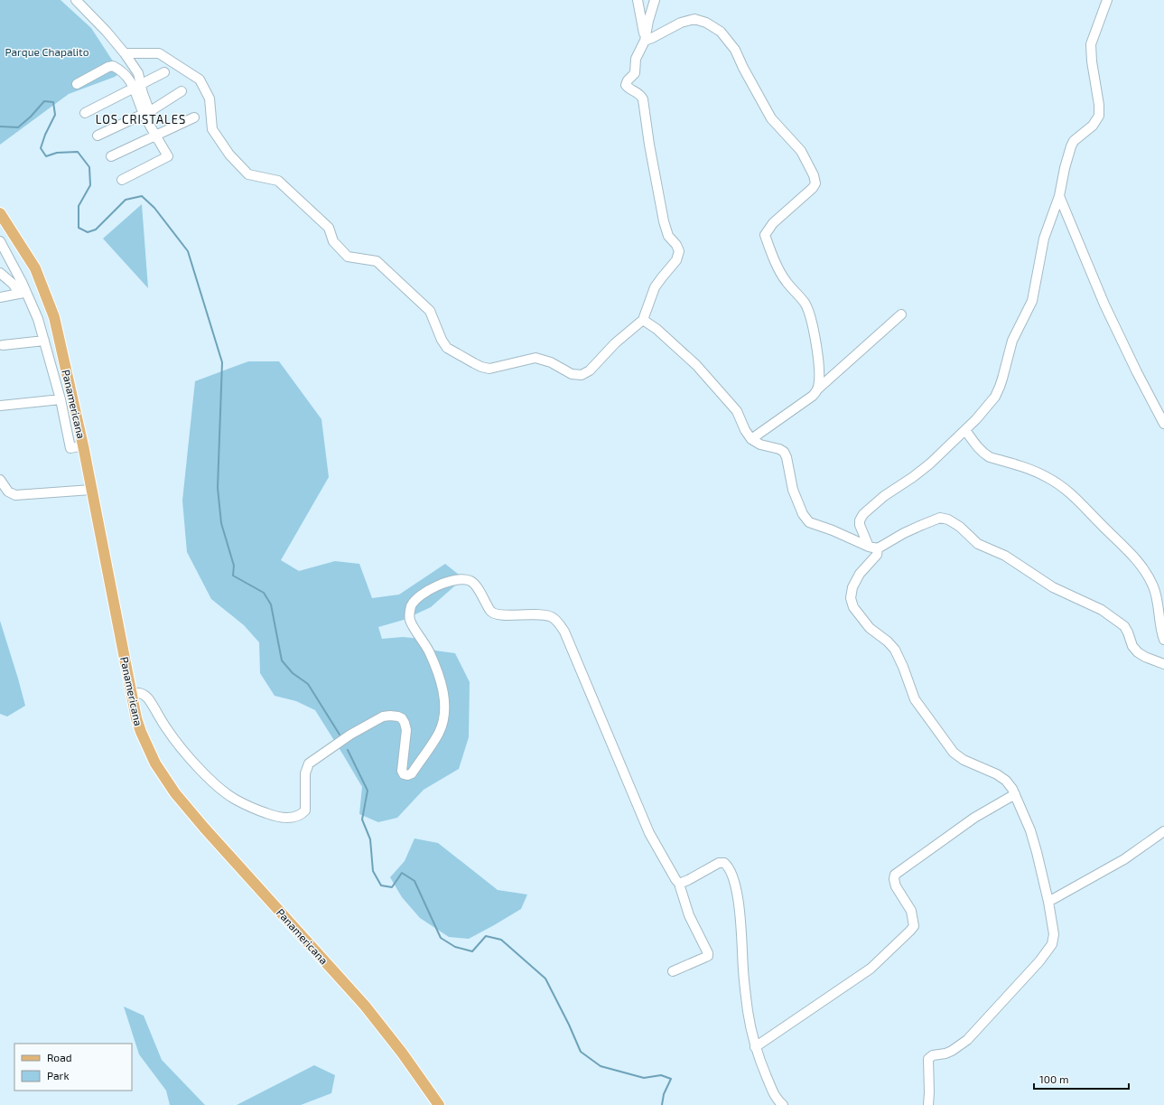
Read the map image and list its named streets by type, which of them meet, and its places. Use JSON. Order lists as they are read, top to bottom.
{
  "streets": {
    "main road": ["Panamericana"]
  },
  "districts": ["LOS CRISTALES"],
  "parks": ["Parque Chapalito"],
  "legend": ["Road", "Park"],
  "scale_bar": "100 m"
}
